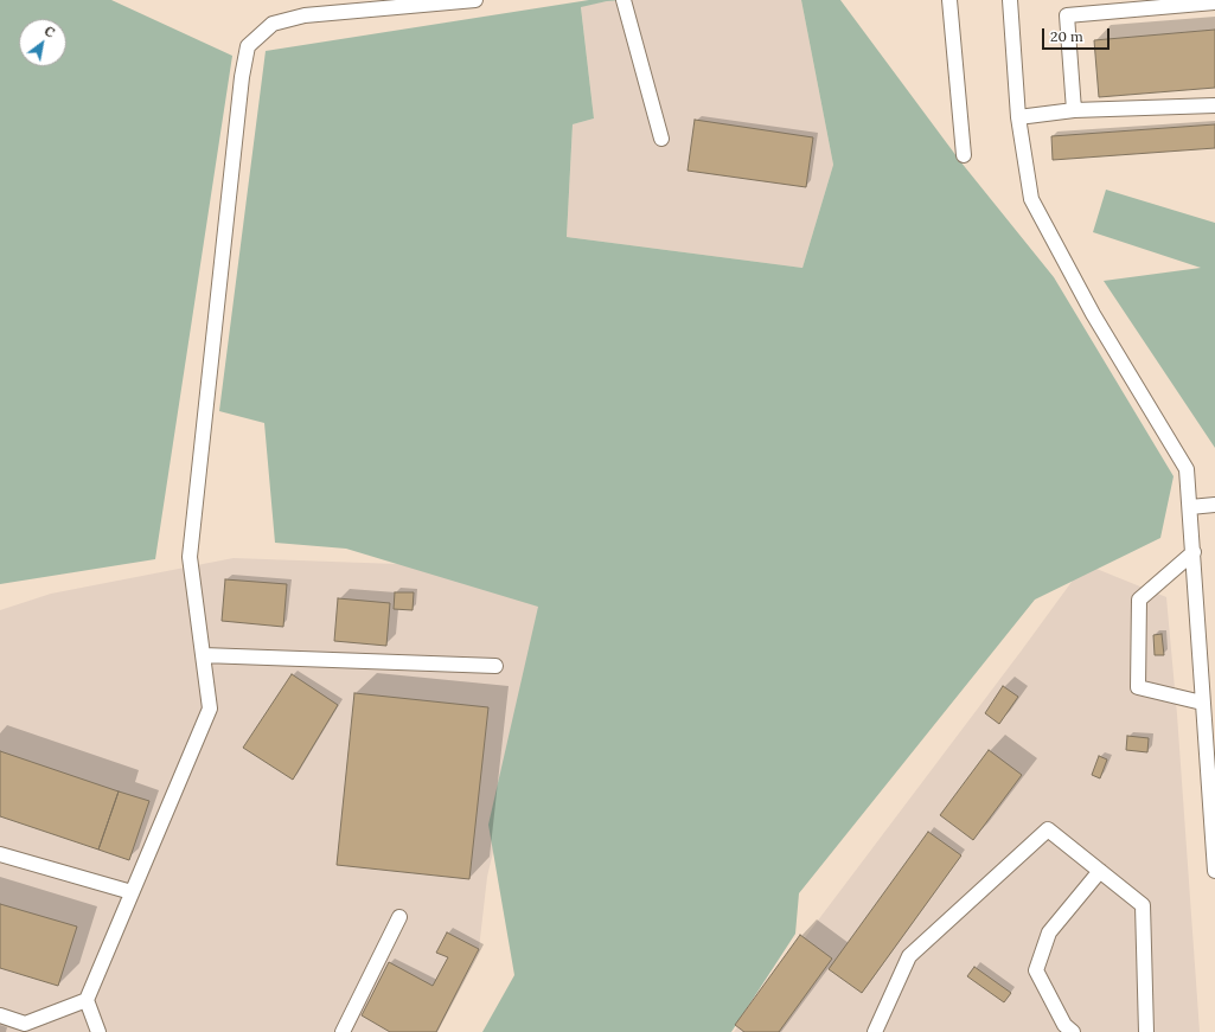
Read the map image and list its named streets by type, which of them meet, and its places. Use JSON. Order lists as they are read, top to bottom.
{
  "scale_bar": "20 m",
  "north": "top right"
}
